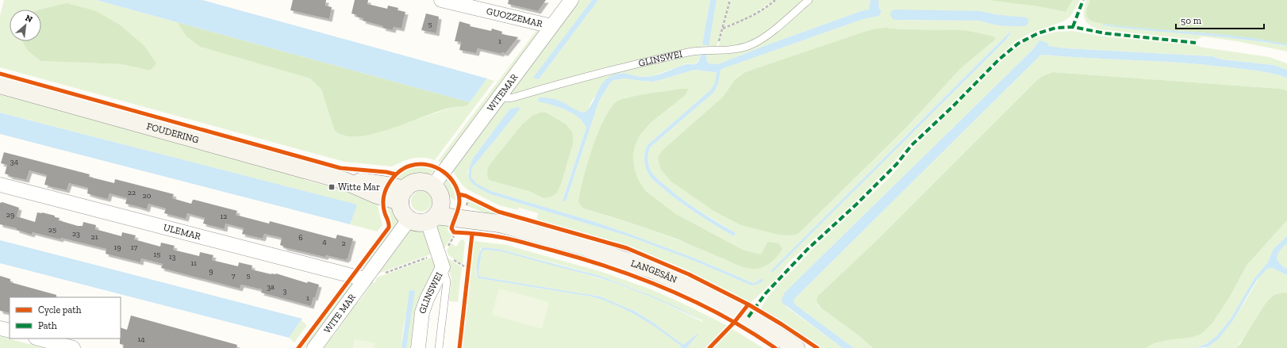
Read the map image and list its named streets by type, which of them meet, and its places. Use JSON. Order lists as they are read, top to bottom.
{
  "streets": {
    "street": [
      "GUOZZEMAR",
      "GLINSWEI",
      "WITEMAR",
      "FOUDERING",
      "ULEMAR",
      "LANGESÂN",
      "WITE MAR"
    ]
  },
  "crossings": [
    ["GUOZZEMAR", "WITEMAR"],
    ["GLINSWEI", "WITEMAR"],
    ["GLINSWEI", "FOUDERING"],
    ["GLINSWEI", "LANGESÂN"],
    ["GLINSWEI", "WITE MAR"],
    ["WITEMAR", "FOUDERING"],
    ["WITEMAR", "LANGESÂN"],
    ["WITEMAR", "WITE MAR"],
    ["FOUDERING", "LANGESÂN"],
    ["FOUDERING", "WITE MAR"],
    ["ULEMAR", "WITE MAR"],
    ["LANGESÂN", "WITE MAR"]
  ],
  "places": {
    "transit": ["Witte Mar"]
  },
  "house_numbers": [
    "5",
    "1",
    "34",
    "22",
    "20",
    "29",
    "12",
    "25",
    "23",
    "21",
    "6",
    "4",
    "2",
    "19",
    "17",
    "15",
    "13",
    "11",
    "9",
    "7",
    "5",
    "3a",
    "3",
    "1",
    "14"
  ],
  "legend": ["Cycle path", "Path"],
  "scale_bar": "50 m",
  "north": "top right"
}
